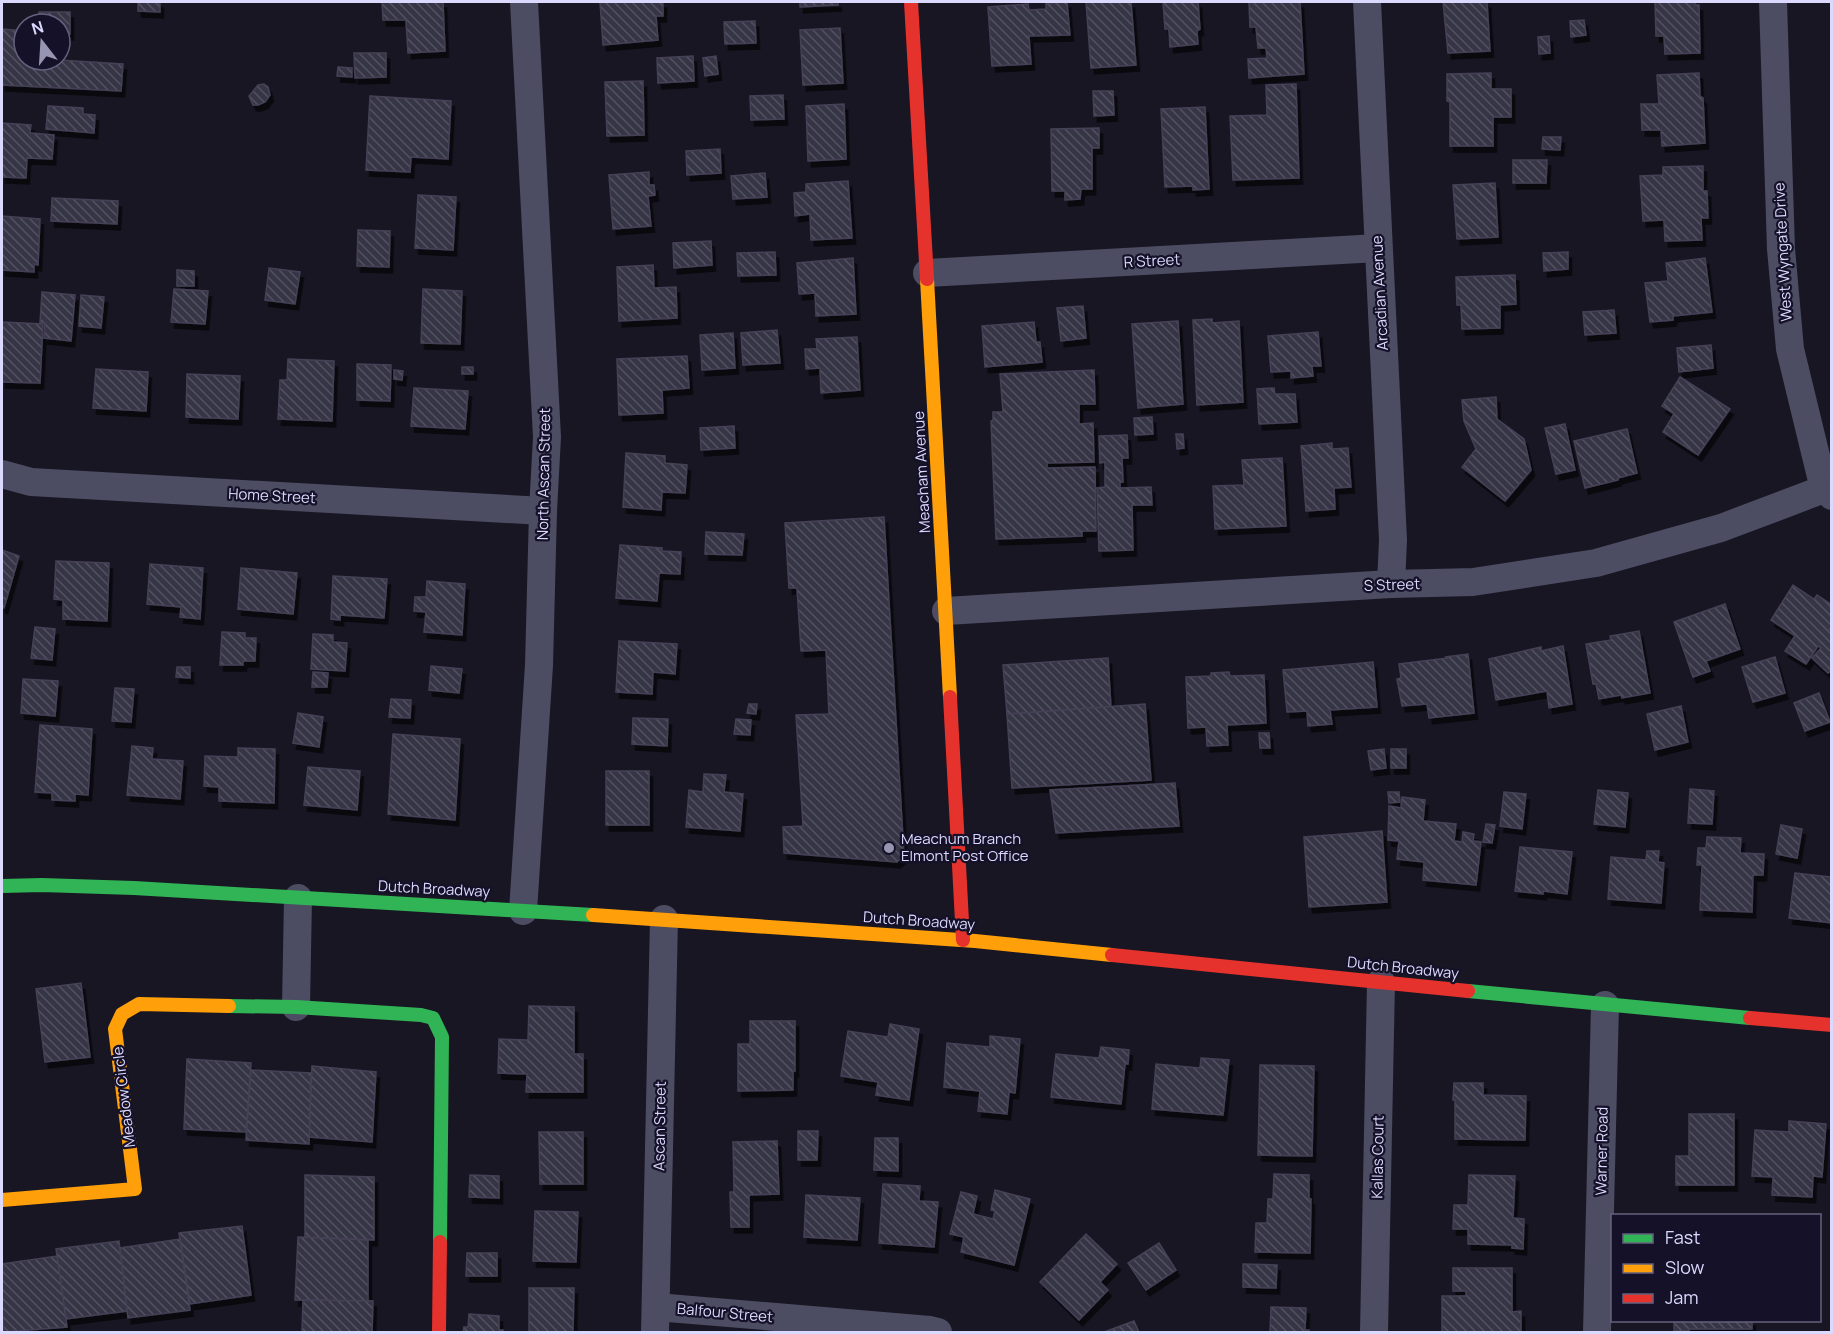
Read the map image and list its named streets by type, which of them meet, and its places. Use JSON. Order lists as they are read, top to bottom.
{
  "streets": {
    "main road": ["Meacham Avenue", "Dutch Broadway", "Meadow Circle"],
    "street": [
      "West Wyngate Drive",
      "R Street",
      "Arcadian Avenue",
      "North Ascan Street",
      "Home Street",
      "S Street",
      "Ascan Street",
      "Warner Road",
      "Kallas Court",
      "Balfour Street"
    ]
  },
  "crossings": [
    ["West Wyngate Drive", "S Street"],
    ["R Street", "Arcadian Avenue"],
    ["R Street", "Meacham Avenue"],
    ["Arcadian Avenue", "S Street"],
    ["Meacham Avenue", "S Street"],
    ["Meacham Avenue", "Dutch Broadway"],
    ["North Ascan Street", "Home Street"],
    ["North Ascan Street", "Dutch Broadway"],
    ["Dutch Broadway", "Ascan Street"],
    ["Dutch Broadway", "Warner Road"],
    ["Dutch Broadway", "Kallas Court"],
    ["Ascan Street", "Balfour Street"]
  ],
  "places": ["Meachum Branch Elmont Post Office"],
  "legend": ["Fast", "Slow", "Jam"],
  "north": "top"
}
